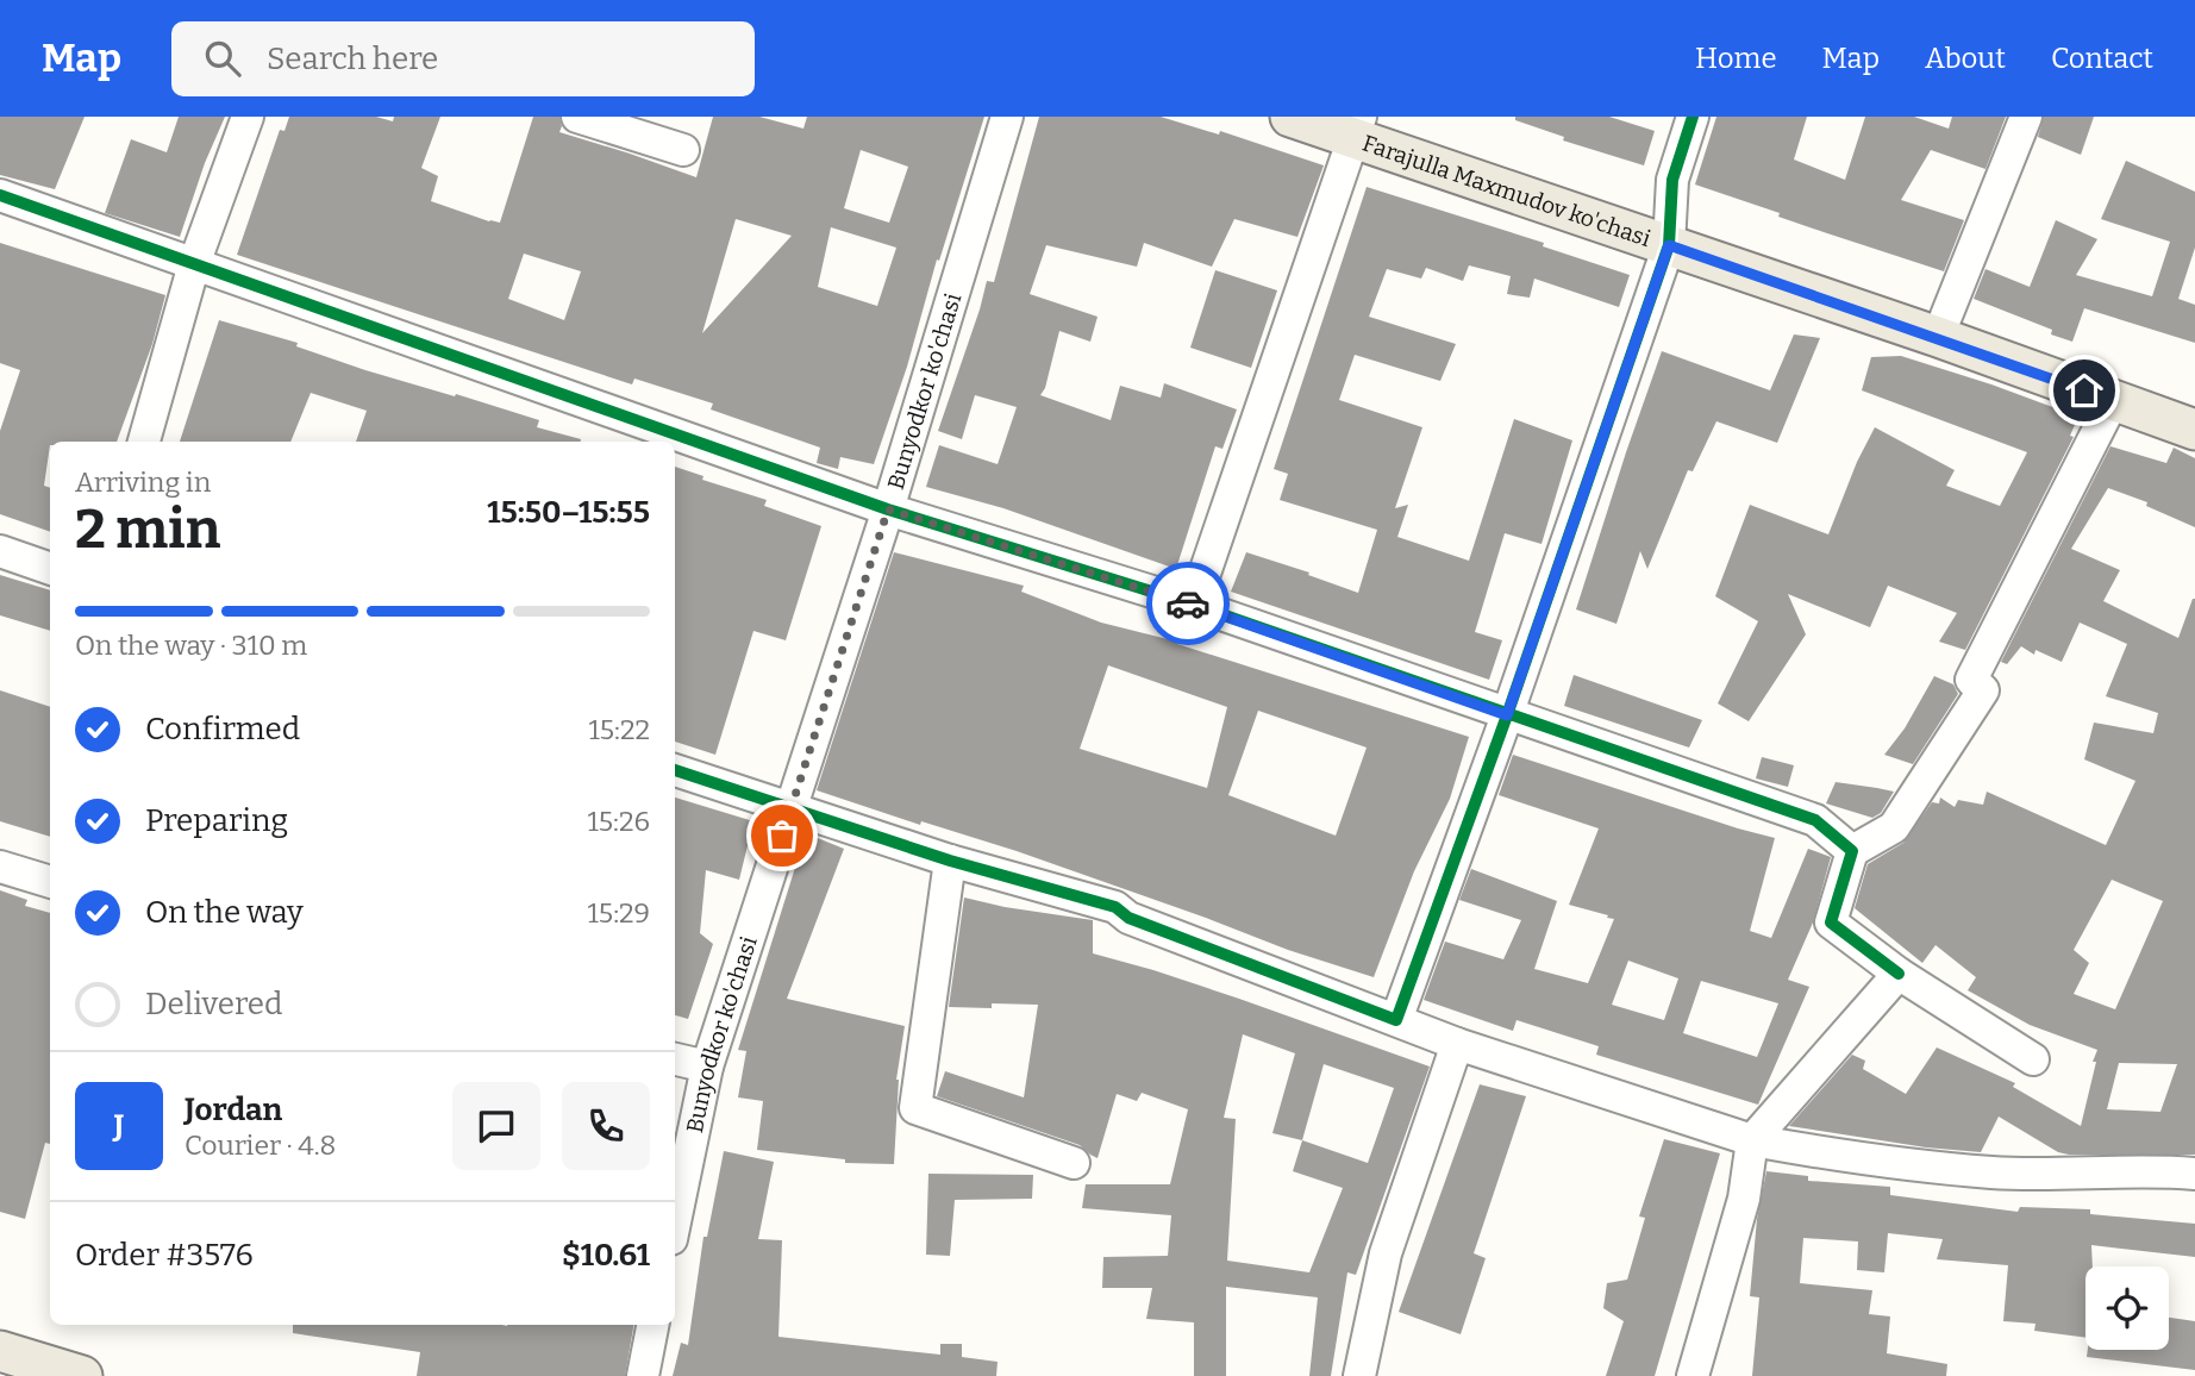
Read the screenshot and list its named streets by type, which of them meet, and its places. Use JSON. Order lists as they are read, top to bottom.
{
  "streets": {
    "main road": ["Farajulla Maxmudov ko'chasi"],
    "street": ["Bunyodkor ko'chasi"]
  },
  "page": {
    "header": "Map",
    "search": "Search here",
    "nav": [
      "Home",
      "Map",
      "About",
      "Contact"
    ],
    "heading": ["2 min", "Arriving in", "15:50–15:55"],
    "panel": [
      "Jordan",
      "Courier · 4.8",
      "Order #3576",
      "$10.61"
    ],
    "bar": "On the way · 310 m",
    "list": [
      ["Confirmed", "15:22"],
      ["Preparing", "15:26"],
      ["On the way", "15:29"],
      "Delivered"
    ],
    "round": "J"
  }
}
